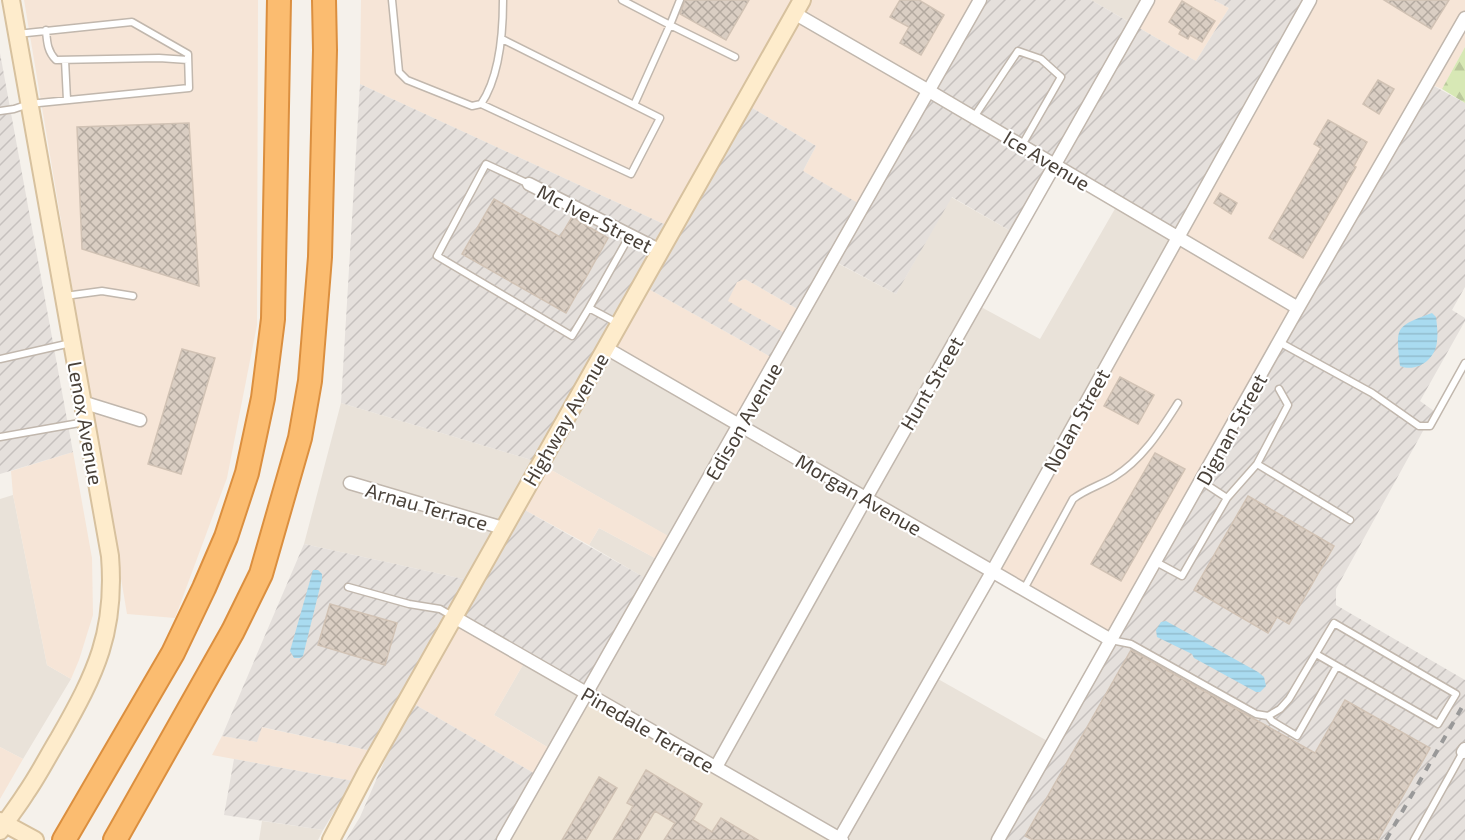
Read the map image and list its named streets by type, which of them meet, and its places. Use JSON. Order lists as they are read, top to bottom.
{
  "streets": {
    "street": [
      "Ice Avenue",
      "Mc Iver Street",
      "Hunt Street",
      "Highway Avenue",
      "Nolan Street",
      "Edison Avenue",
      "Lenox Avenue",
      "Dignan Street",
      "Morgan Avenue",
      "Arnau Terrace",
      "Pinedale Terrace"
    ]
  },
  "crossings": [
    ["Ice Avenue", "Hunt Street"],
    ["Ice Avenue", "Highway Avenue"],
    ["Ice Avenue", "Nolan Street"],
    ["Ice Avenue", "Edison Avenue"],
    ["Ice Avenue", "Dignan Street"],
    ["Mc Iver Street", "Highway Avenue"],
    ["Hunt Street", "Morgan Avenue"],
    ["Hunt Street", "Pinedale Terrace"],
    ["Highway Avenue", "Morgan Avenue"],
    ["Highway Avenue", "Arnau Terrace"],
    ["Highway Avenue", "Pinedale Terrace"],
    ["Nolan Street", "Morgan Avenue"],
    ["Nolan Street", "Pinedale Terrace"],
    ["Edison Avenue", "Morgan Avenue"],
    ["Edison Avenue", "Pinedale Terrace"],
    ["Dignan Street", "Morgan Avenue"]
  ]
}
